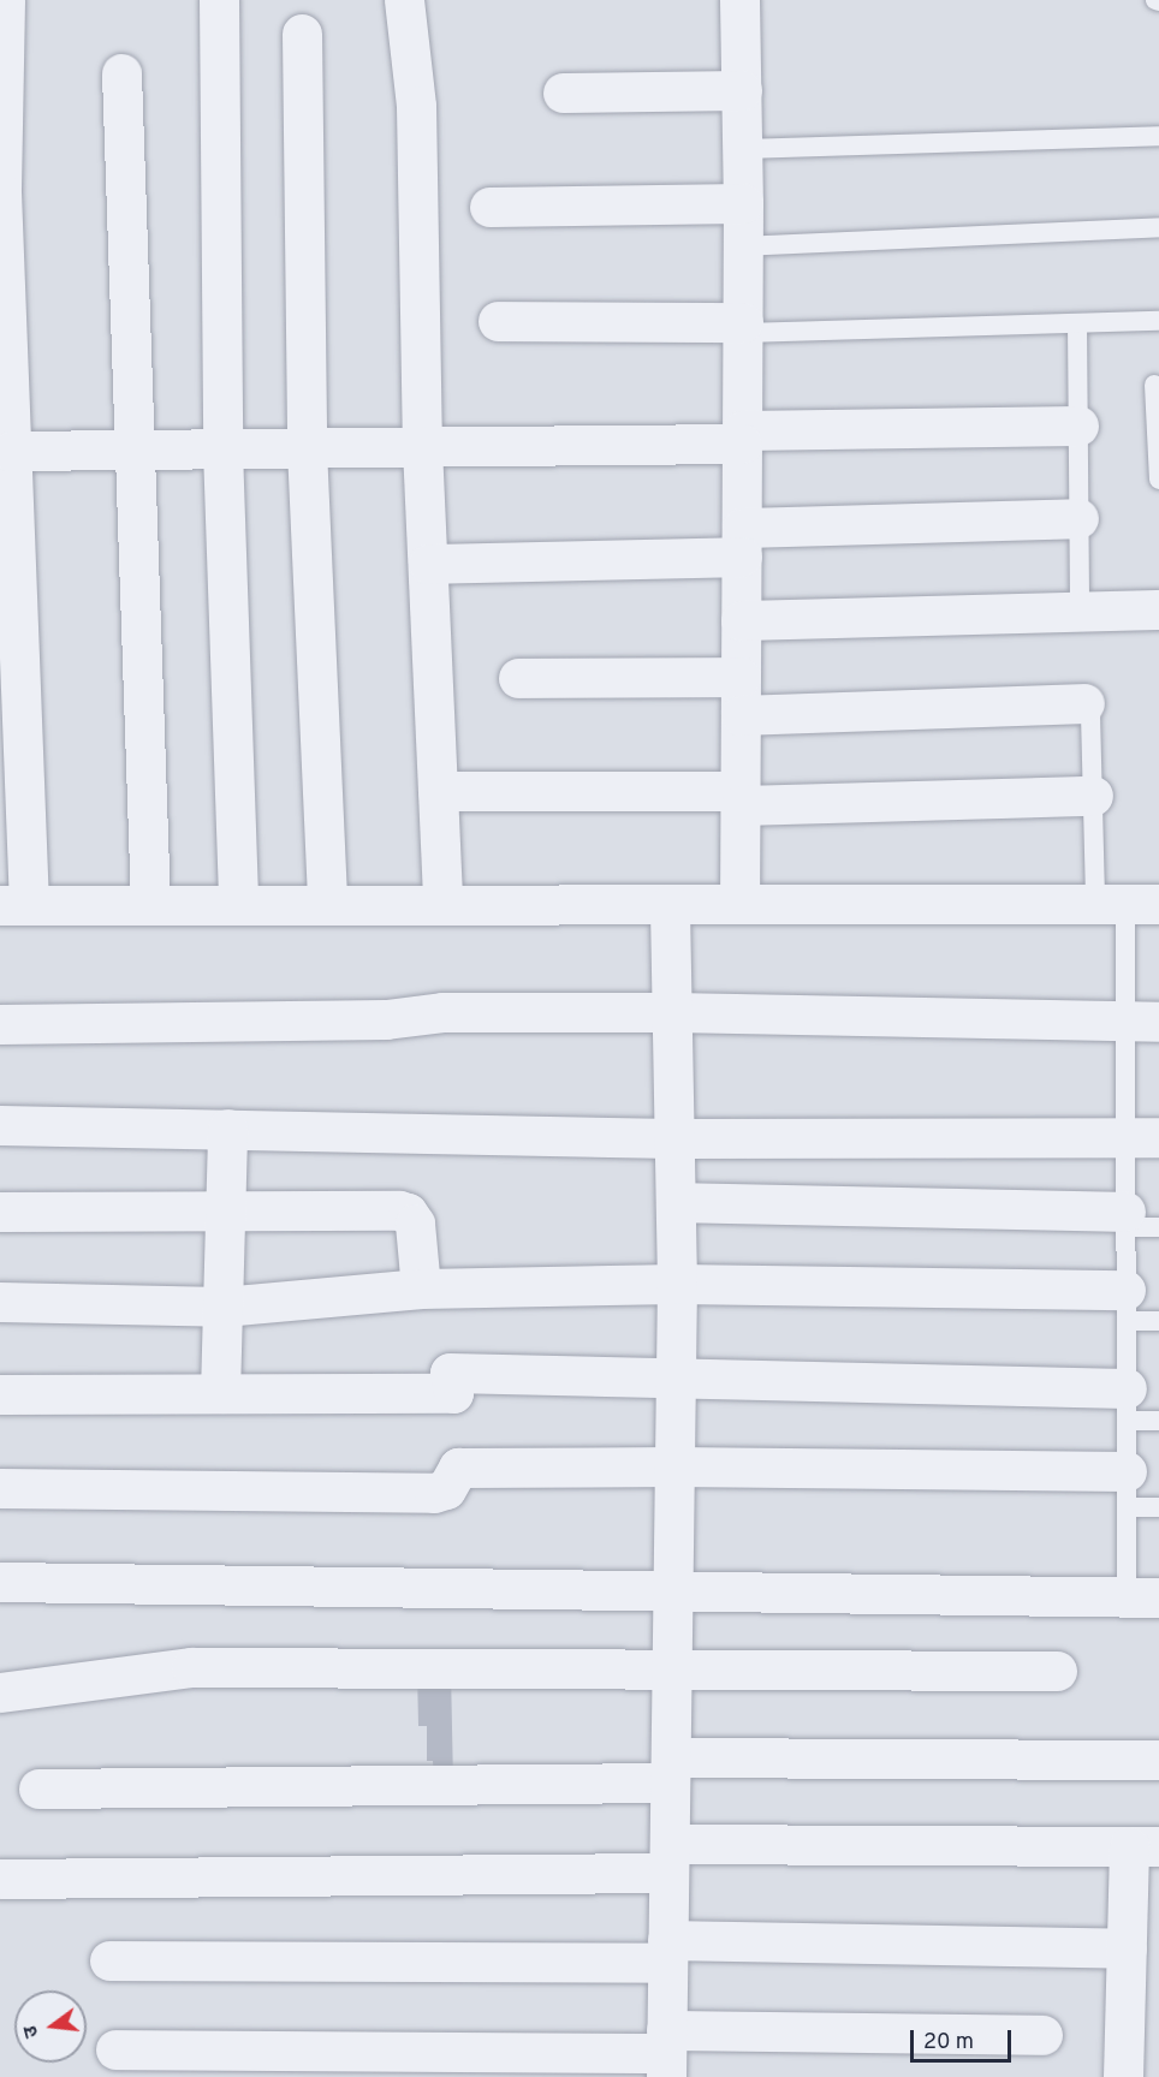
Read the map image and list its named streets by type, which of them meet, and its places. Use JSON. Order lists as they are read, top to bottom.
{
  "scale_bar": "20 m",
  "north": "left"
}
